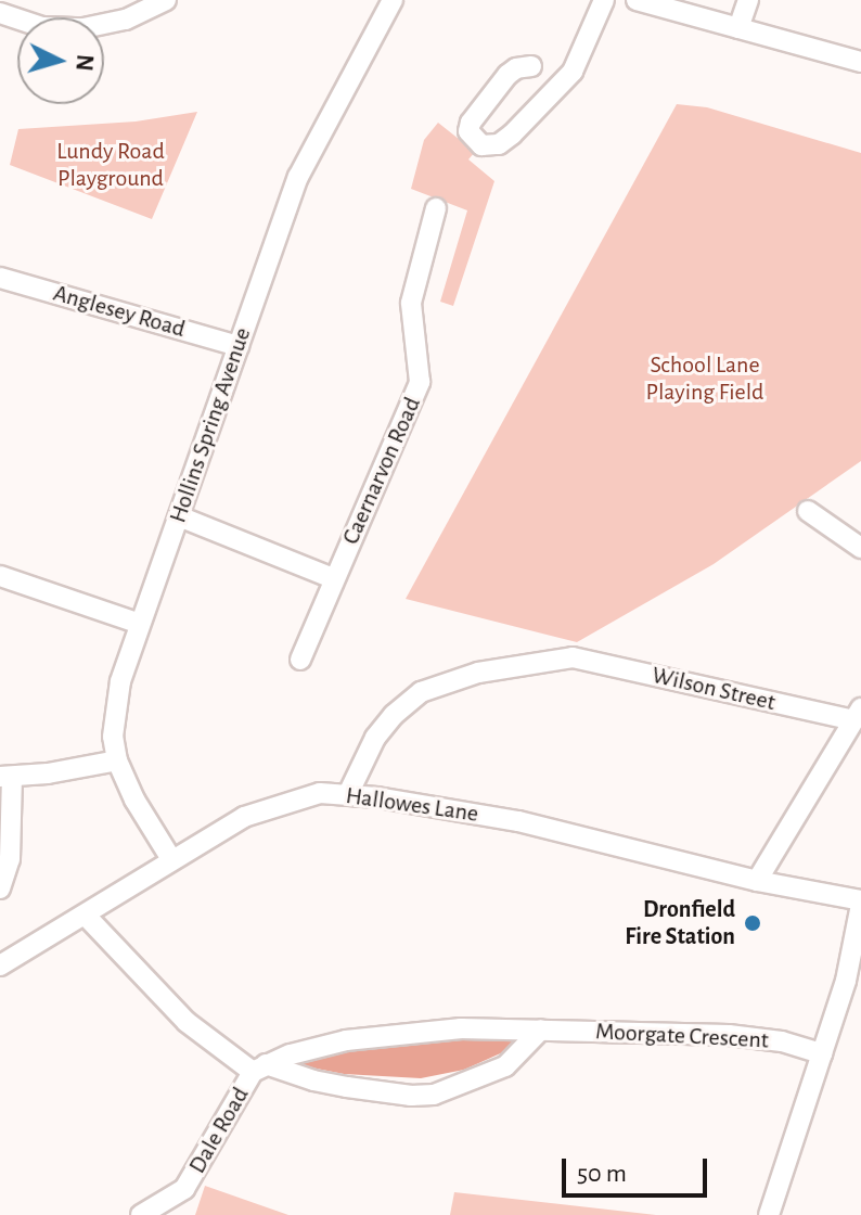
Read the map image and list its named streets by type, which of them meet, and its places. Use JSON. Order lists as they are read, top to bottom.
{
  "streets": {
    "street": [
      "Anglesey Road",
      "Hollins Spring Avenue",
      "Caernarvon Road",
      "Wilson Street",
      "Hallowes Lane",
      "Moorgate Crescent",
      "Dale Road"
    ]
  },
  "crossings": [
    ["Anglesey Road", "Hollins Spring Avenue"],
    ["Hollins Spring Avenue", "Hallowes Lane"],
    ["Wilson Street", "Hallowes Lane"],
    ["Moorgate Crescent", "Dale Road"]
  ],
  "parks": ["Lundy Road Playground", "School Lane Playing Field"],
  "places": ["Dronfield Fire Station"],
  "scale_bar": "50 m",
  "north": "right"
}
